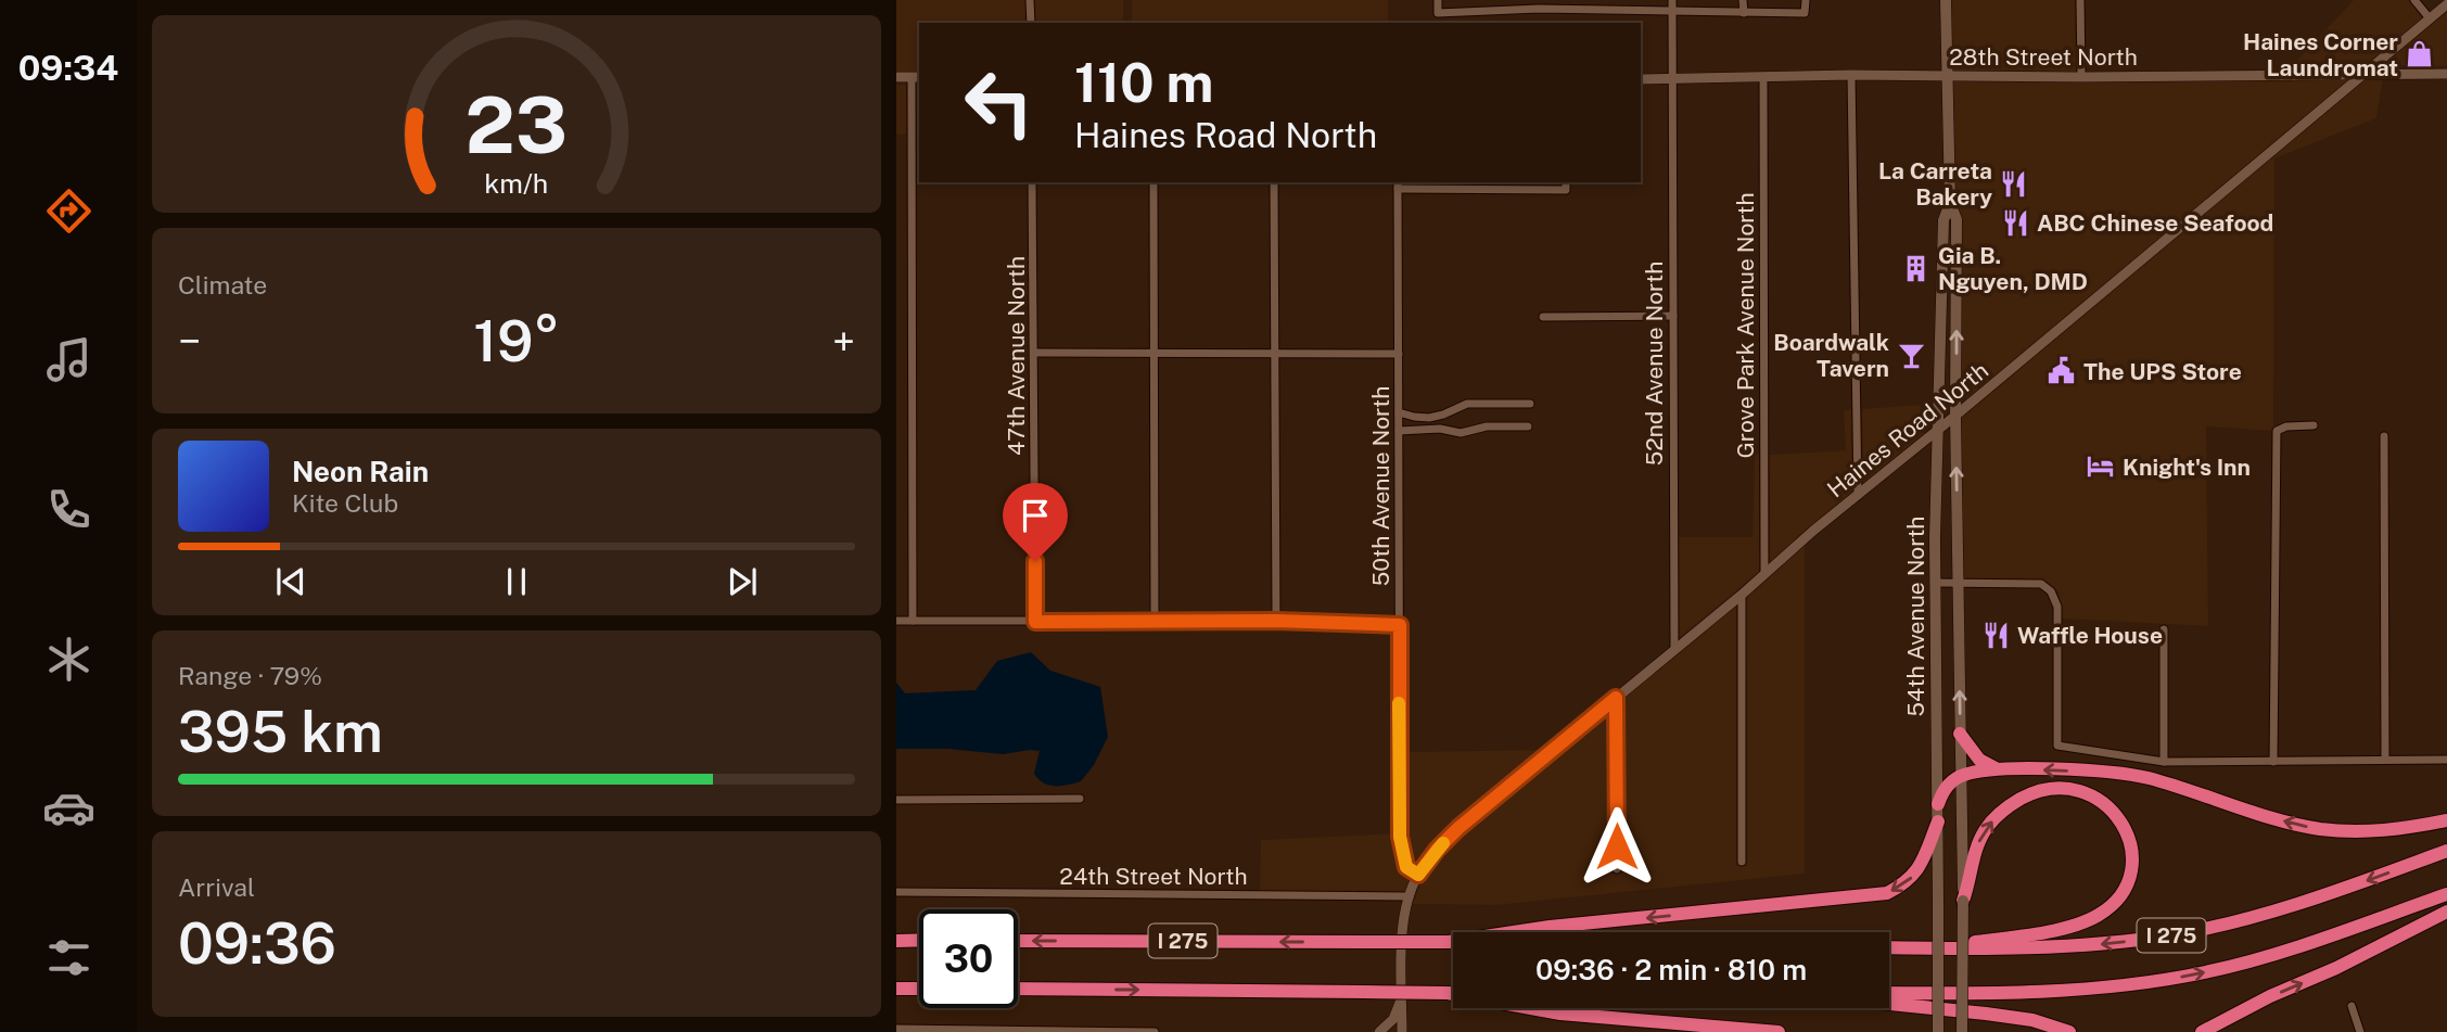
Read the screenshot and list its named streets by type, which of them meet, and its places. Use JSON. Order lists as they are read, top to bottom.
{
  "streets": {
    "highway": ["I 275"],
    "main road": ["54th Avenue North"],
    "street": [
      "28th Street North",
      "Grove Park Avenue North",
      "47th Avenue North",
      "52nd Avenue North",
      "Haines Road North",
      "50th Avenue North",
      "24th Street North"
    ]
  },
  "crossings": [
    ["28th Street North", "Grove Park Avenue North"],
    ["28th Street North", "52nd Avenue North"],
    ["28th Street North", "Haines Road North"],
    ["28th Street North", "54th Avenue North"],
    ["Grove Park Avenue North", "Haines Road North"],
    ["52nd Avenue North", "Haines Road North"],
    ["Haines Road North", "50th Avenue North"],
    ["Haines Road North", "54th Avenue North"],
    ["Haines Road North", "24th Street North"]
  ],
  "places": {
    "shop": ["Haines Corner Laundromat"],
    "restaurant": ["La Carreta Bakery", "ABC Chinese Seafood", "Waffle House"],
    "building": ["Gia B. Nguyen, DMD"],
    "bar": ["Boardwalk Tavern"],
    "public building": ["The UPS Store"],
    "hotel": ["Knight's Inn"]
  },
  "page": {
    "tabs": "09:34",
    "turn": ["110 m", "Haines Road North"],
    "tile": [
      "Climate",
      ["Range · 79%", "395 km"],
      ["Arrival", "09:36"]
    ],
    "heat": ["−", "19°", "+"],
    "song": ["Neon Rain", "Kite Club"],
    "limit": "30",
    "trip": "09:36 · 2 min · 810 m",
    "gauge": ["23", "km/h"]
  }
}
